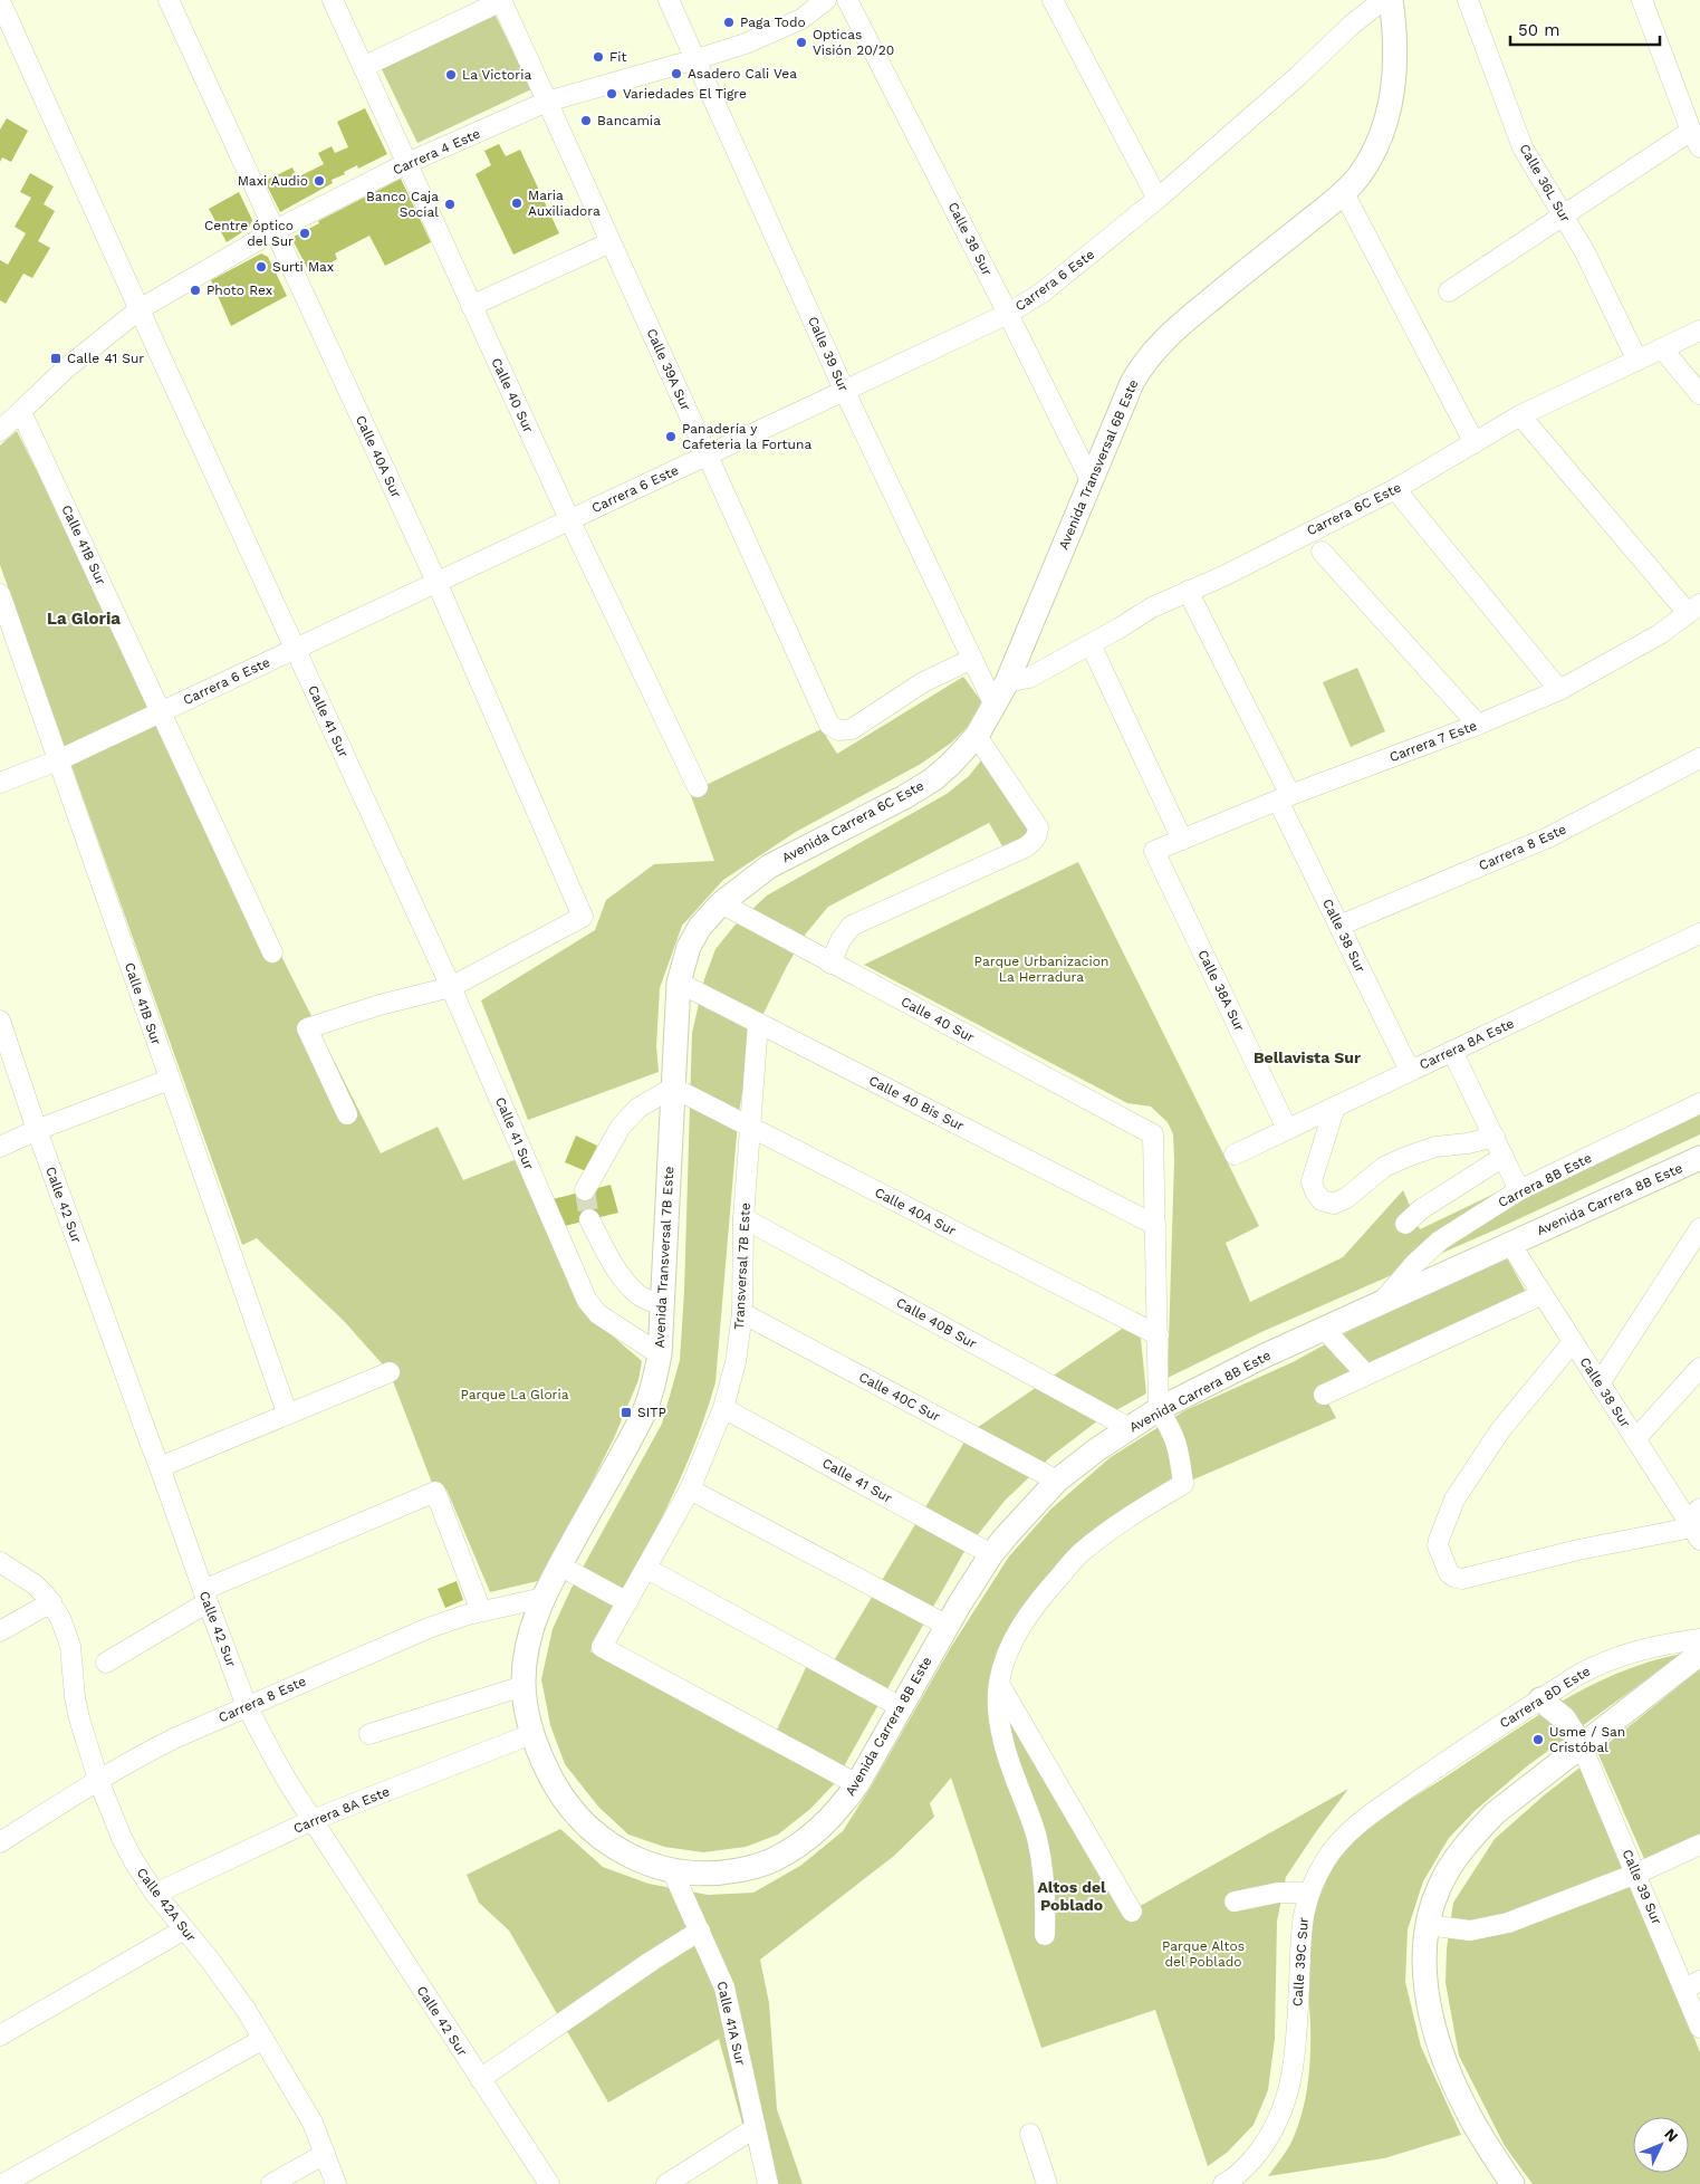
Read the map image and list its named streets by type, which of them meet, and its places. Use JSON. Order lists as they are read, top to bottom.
{
  "streets": {
    "main road": [
      "Avenida Transversal 6B Este",
      "Avenida Carrera 6C Este",
      "Avenida Carrera 8B Este",
      "Avenida Transversal 7B Este"
    ],
    "street": [
      "Carrera 4 Este",
      "Calle 36L Sur",
      "Calle 38 Sur",
      "Carrera 6 Este",
      "Calle 39 Sur",
      "Calle 39A Sur",
      "Calle 40 Sur",
      "Calle 40A Sur",
      "Carrera 6C Este",
      "Calle 41B Sur",
      "Calle 41 Sur",
      "Carrera 7 Este",
      "Carrera 8 Este",
      "Calle 38A Sur",
      "Carrera 8A Este",
      "Calle 40 Bis Sur",
      "Carrera 8B Este",
      "Calle 42 Sur",
      "Transversal 7B Este",
      "Calle 40B Sur",
      "Calle 40C Sur",
      "Carrera 8D Este",
      "Calle 42A Sur",
      "Calle 39C Sur",
      "Calle 41A Sur"
    ]
  },
  "crossings": [
    ["Carrera 4 Este", "Calle 39 Sur"],
    ["Carrera 4 Este", "Calle 39A Sur"],
    ["Carrera 4 Este", "Calle 40 Sur"],
    ["Carrera 4 Este", "Calle 40A Sur"],
    ["Carrera 4 Este", "Calle 41B Sur"],
    ["Carrera 4 Este", "Calle 41 Sur"],
    ["Calle 36L Sur", "Carrera 6C Este"],
    ["Calle 38 Sur", "Carrera 6 Este"],
    ["Calle 38 Sur", "Avenida Transversal 6B Este"],
    ["Calle 38 Sur", "Carrera 6C Este"],
    ["Calle 38 Sur", "Carrera 7 Este"],
    ["Calle 38 Sur", "Carrera 8 Este"],
    ["Calle 38 Sur", "Carrera 8A Este"],
    ["Calle 38 Sur", "Avenida Carrera 8B Este"],
    ["Carrera 6 Este", "Calle 39 Sur"],
    ["Carrera 6 Este", "Calle 39A Sur"],
    ["Carrera 6 Este", "Calle 40 Sur"],
    ["Carrera 6 Este", "Calle 40A Sur"],
    ["Carrera 6 Este", "Calle 41B Sur"],
    ["Carrera 6 Este", "Calle 41 Sur"],
    ["Calle 39 Sur", "Calle 39A Sur"],
    ["Calle 39 Sur", "Avenida Transversal 6B Este"],
    ["Calle 39 Sur", "Avenida Carrera 6C Este"],
    ["Calle 40 Sur", "Avenida Carrera 6C Este"],
    ["Calle 40 Sur", "Calle 40 Bis Sur"],
    ["Calle 40 Sur", "Avenida Transversal 7B Este"],
    ["Calle 40A Sur", "Calle 41 Sur"],
    ["Calle 40A Sur", "Avenida Transversal 7B Este"],
    ["Calle 40A Sur", "Transversal 7B Este"],
    ["Avenida Transversal 6B Este", "Carrera 6C Este"],
    ["Avenida Transversal 6B Este", "Avenida Carrera 6C Este"],
    ["Calle 41 Sur", "Avenida Carrera 8B Este"],
    ["Calle 41 Sur", "Avenida Transversal 7B Este"],
    ["Calle 41 Sur", "Transversal 7B Este"],
    ["Carrera 7 Este", "Calle 38A Sur"],
    ["Avenida Carrera 6C Este", "Avenida Transversal 7B Este"],
    ["Carrera 8 Este", "Calle 42 Sur"],
    ["Carrera 8 Este", "Avenida Transversal 7B Este"],
    ["Carrera 8 Este", "Calle 42A Sur"],
    ["Calle 38A Sur", "Carrera 8A Este"],
    ["Carrera 8A Este", "Avenida Carrera 8B Este"],
    ["Carrera 8A Este", "Calle 42 Sur"],
    ["Carrera 8A Este", "Avenida Transversal 7B Este"],
    ["Carrera 8A Este", "Calle 42A Sur"],
    ["Calle 40 Bis Sur", "Avenida Transversal 7B Este"],
    ["Calle 40 Bis Sur", "Transversal 7B Este"],
    ["Carrera 8B Este", "Avenida Carrera 8B Este"],
    ["Avenida Carrera 8B Este", "Avenida Transversal 7B Este"],
    ["Avenida Carrera 8B Este", "Transversal 7B Este"],
    ["Avenida Carrera 8B Este", "Calle 40B Sur"],
    ["Avenida Carrera 8B Este", "Calle 40C Sur"],
    ["Avenida Carrera 8B Este", "Calle 41A Sur"],
    ["Transversal 7B Este", "Calle 40B Sur"],
    ["Transversal 7B Este", "Calle 40C Sur"],
    ["Carrera 8D Este", "Calle 39C Sur"]
  ],
  "districts": ["La Gloria", "Bellavista Sur", "Altos del Poblado"],
  "parks": ["Parque Urbanizacion La Herradura", "Parque La Gloria", "Parque Altos del Poblado"],
  "places": {
    "other": [
      "Paga Todo",
      "Opticas Visión 20/20",
      "Fit",
      "Asadero Cali Vea",
      "La Victoria",
      "Variedades El Tigre",
      "Bancamia",
      "Maxi Audio",
      "Maria Auxiliadora",
      "Banco Caja Social",
      "Centre óptico del Sur",
      "Surti Max",
      "Photo Rex",
      "Panadería y Cafeteria la Fortuna",
      "Usme / San Cristóbal"
    ],
    "transit": ["Calle 41 Sur", "SITP"]
  },
  "scale_bar": "50 m",
  "north": "top right"
}
